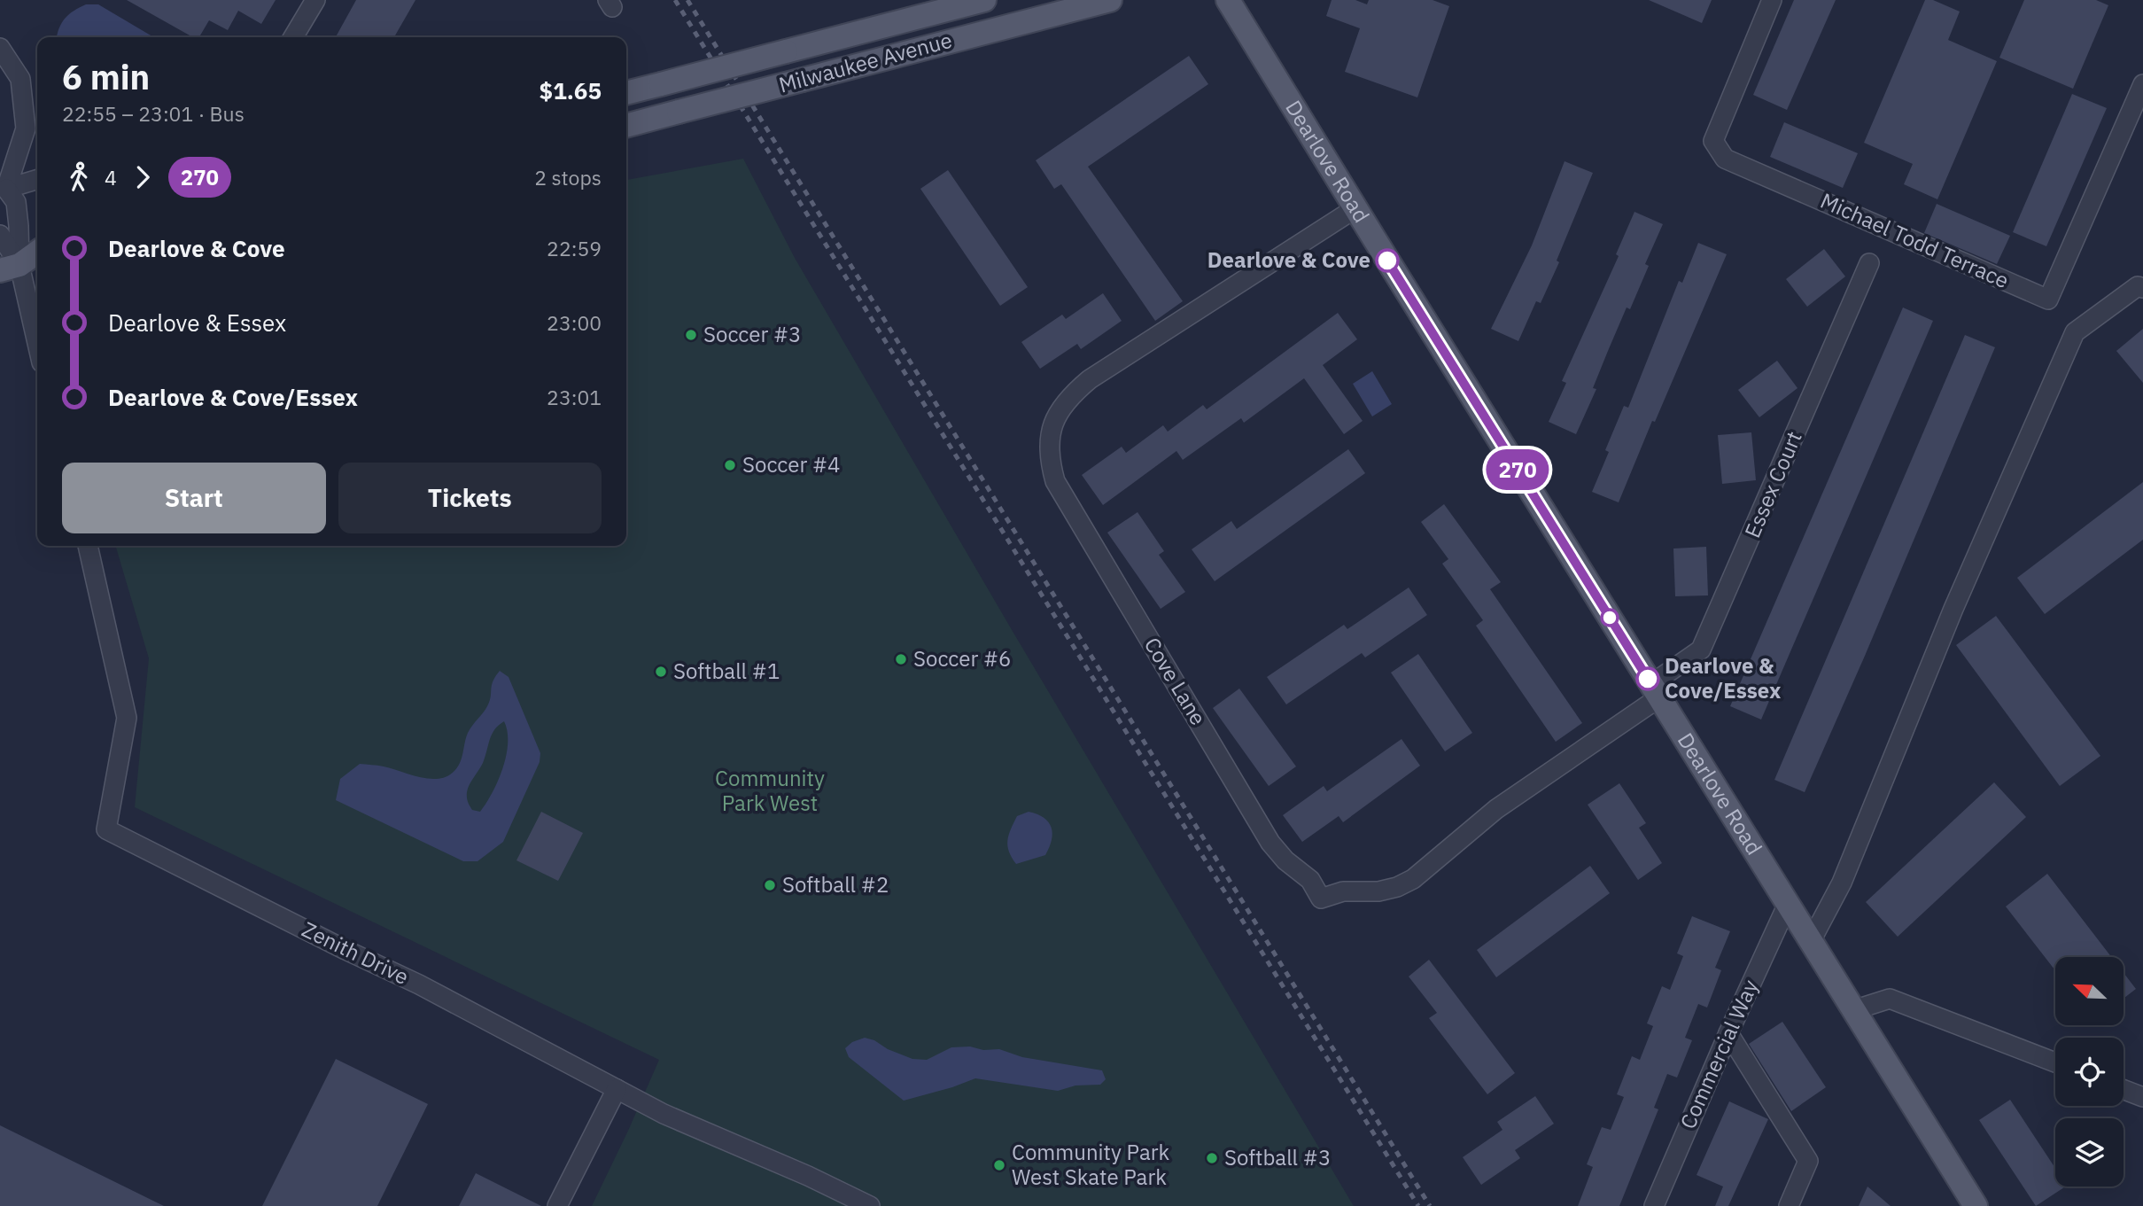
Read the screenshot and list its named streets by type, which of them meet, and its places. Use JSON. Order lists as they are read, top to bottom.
{
  "streets": {
    "main road": ["Milwaukee Avenue", "Dearlove Road"],
    "street": [
      "Michael Todd Terrace",
      "Essex Court",
      "Cove Lane",
      "Zenith Drive",
      "Commercial Way"
    ]
  },
  "crossings": [
    ["Dearlove Road", "Essex Court"],
    ["Dearlove Road", "Cove Lane"],
    ["Dearlove Road", "Commercial Way"],
    ["Essex Court", "Cove Lane"]
  ],
  "parks": ["Community Park West"],
  "places": [
    "Dearlove & Cove",
    "Soccer #3",
    "Soccer #4",
    "Soccer #6",
    "Softball #1",
    "Dearlove & Cove/Essex",
    "Softball #2",
    "Softball #3",
    "Community Park West Skate Park"
  ],
  "lines": ["bus line 270"],
  "north": "top left",
  "page": {
    "on_map": "270",
    "heading": ["6 min", "22:55 – 23:01 · Bus", "$1.65"],
    "legs": ["4", "270", "2 stops"],
    "list": [
      {
        "name": "Dearlove & Cove",
        "value": "22:59"
      },
      {
        "name": "Dearlove & Essex",
        "value": "23:00"
      },
      {
        "name": "Dearlove & Cove/Essex",
        "value": "23:01"
      }
    ],
    "buttons": ["Start", "Tickets"]
  }
}
